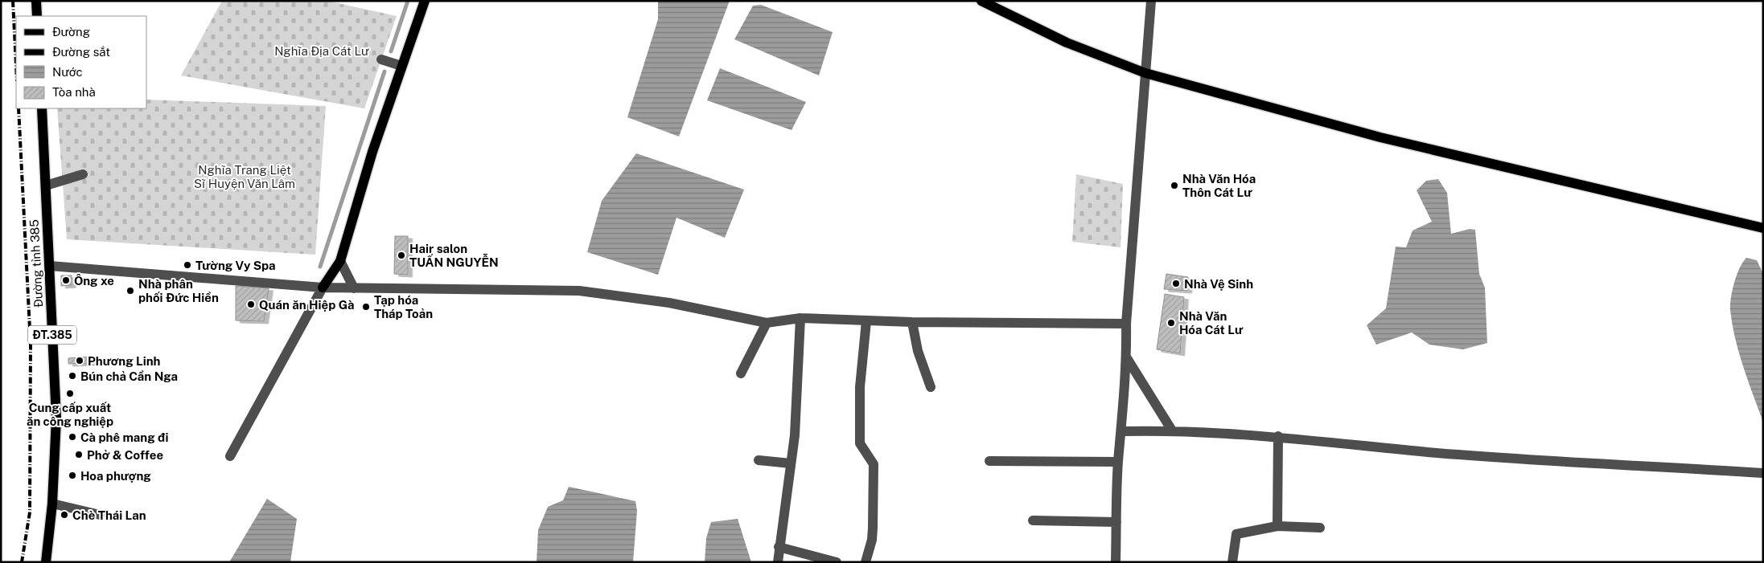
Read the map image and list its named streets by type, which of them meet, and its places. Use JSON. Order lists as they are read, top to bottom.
{
  "streets": {
    "main road": ["Đường tỉnh 385", "ĐT.385"]
  },
  "parks": ["Nghĩa Địa Cát Lư", "Nghĩa Trang Liệt Sĩ Huyện Văn Lâm"],
  "places": [
    "Nhà Văn Hóa Thôn Cát Lư",
    "Hair salon TUẤN NGUYỄN",
    "Tường Vy Spa",
    "Ông xe",
    "Nhà Vệ Sinh",
    "Nhà phân phối Đức Hiền",
    "Quán ăn Hiệp Gà",
    "Tạp hóa Tháp Toản",
    "Nhà Văn Hóa Cát Lư",
    "Phương Linh",
    "Bún chả Cần Nga",
    "Cung cấp xuất ăn công nghiệp",
    "Cà phê mang đi",
    "Phở & Coffee",
    "Hoa phượng",
    "Chè Thái Lan"
  ],
  "legend": [
    "Đường",
    "Đường sắt",
    "Nước",
    "Tòa nhà"
  ]
}
